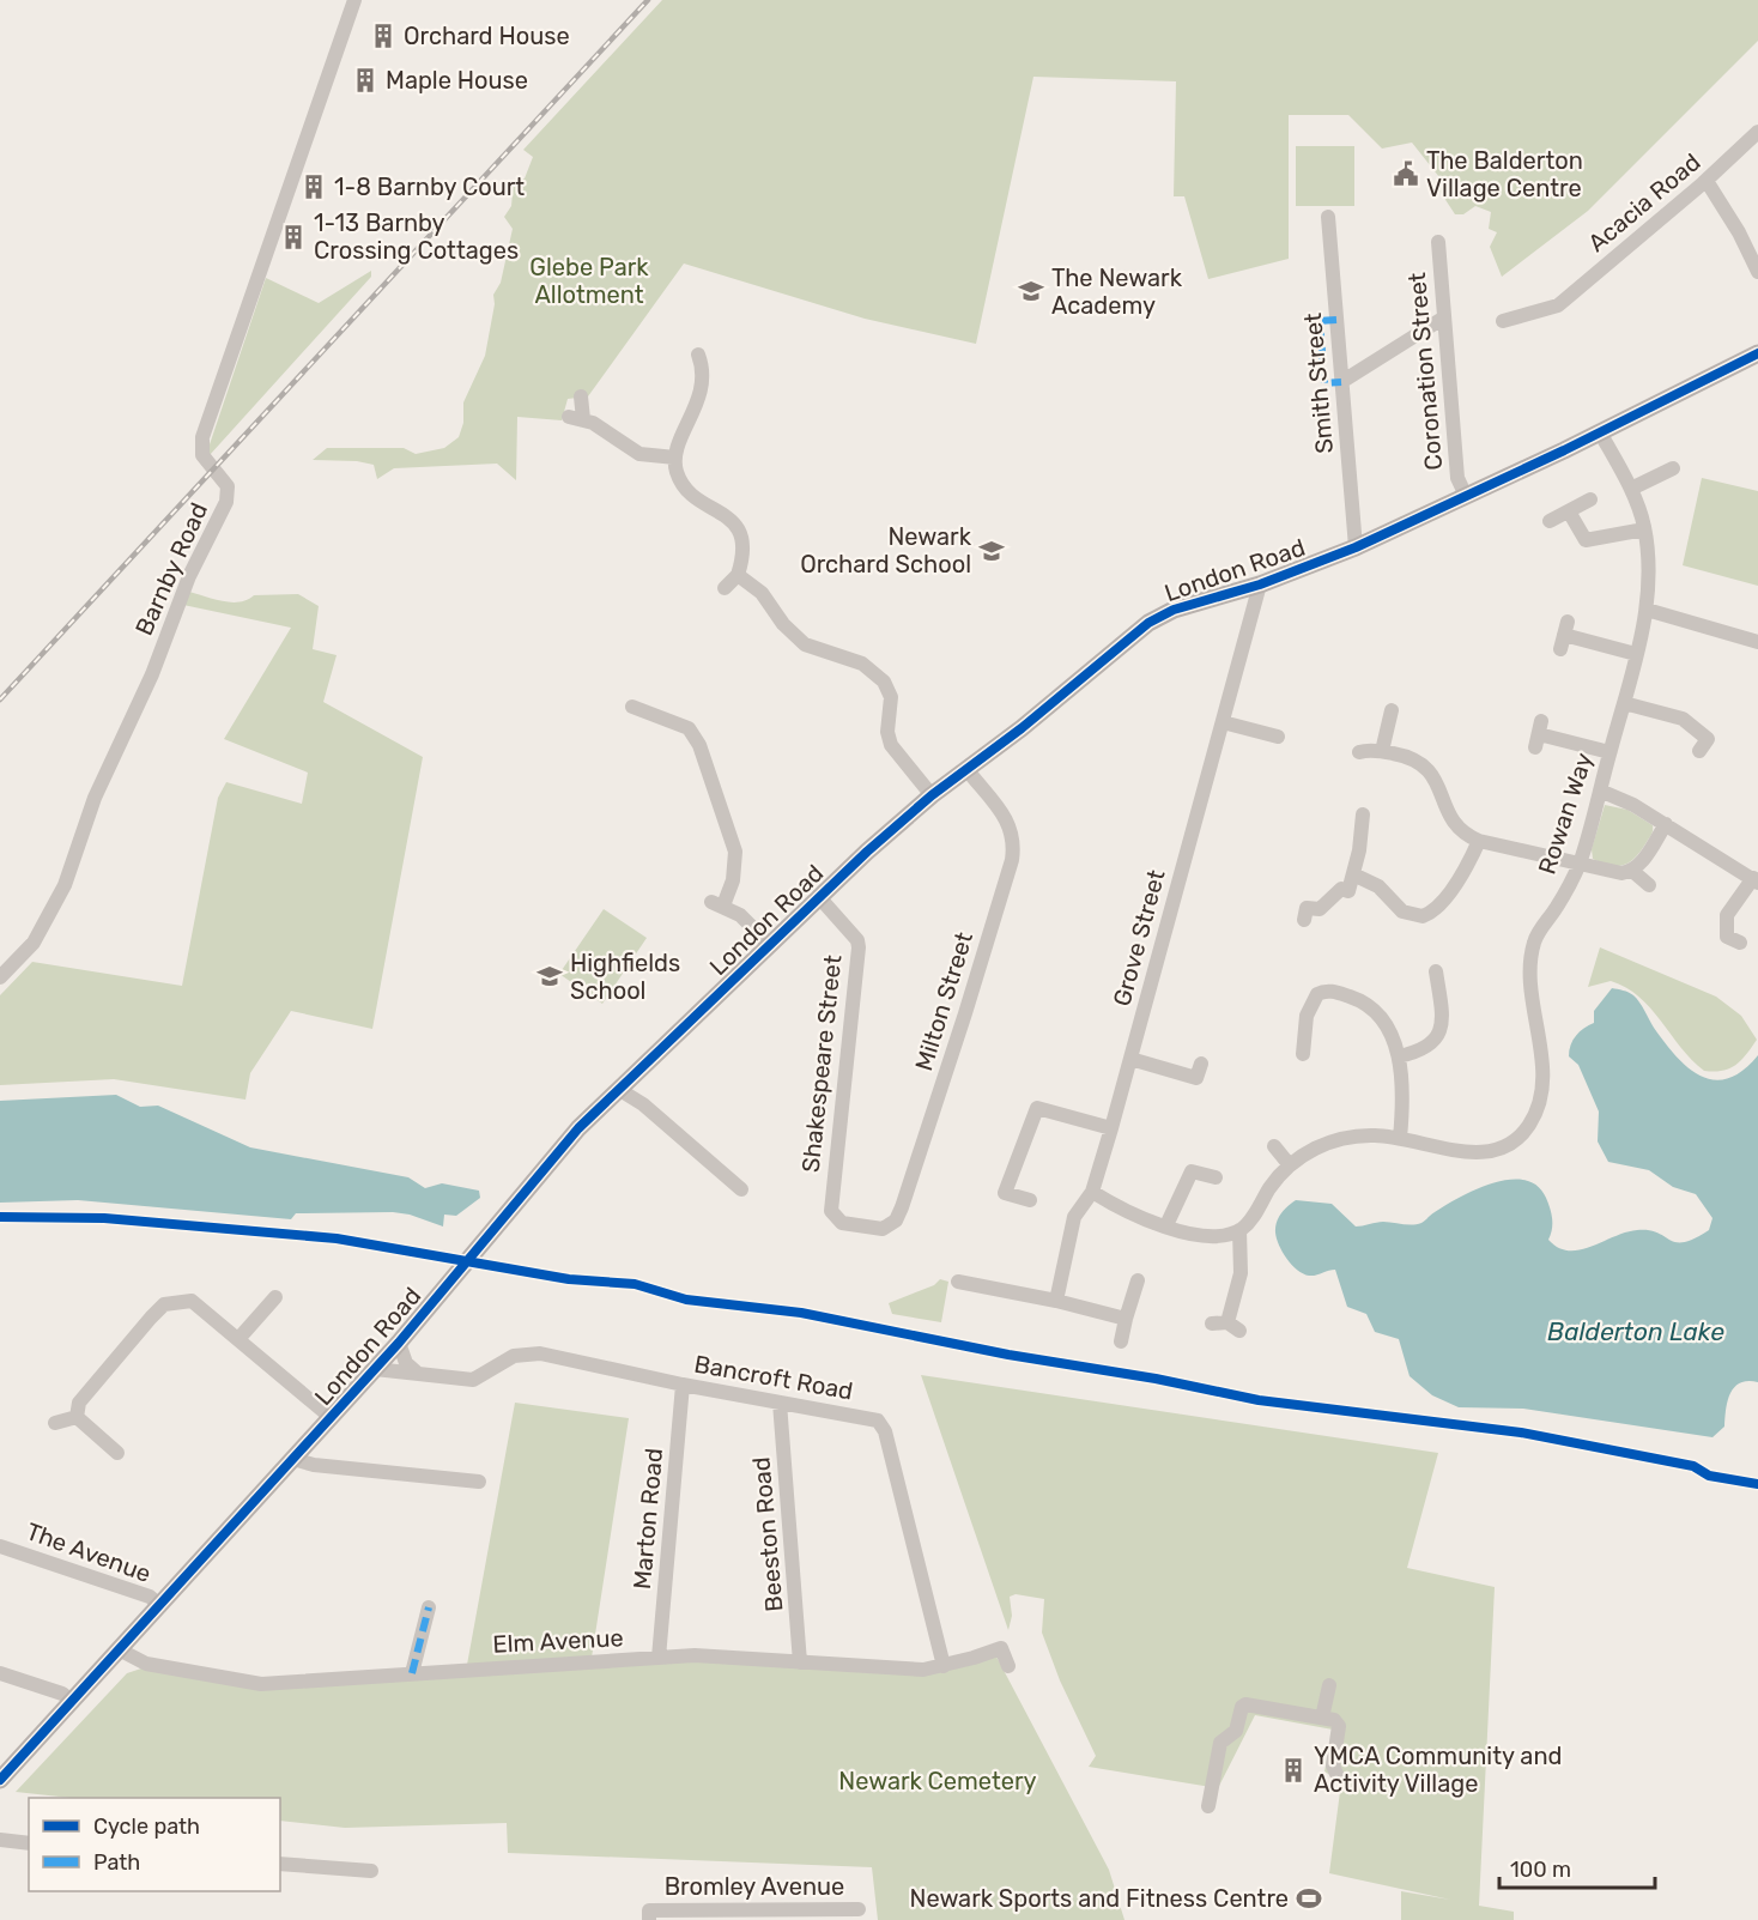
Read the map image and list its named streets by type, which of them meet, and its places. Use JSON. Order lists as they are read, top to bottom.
{
  "streets": {
    "main road": ["London Road"],
    "street": [
      "Acacia Road",
      "Coronation Street",
      "Smith Street",
      "Barnby Road",
      "Rowan Way",
      "Grove Street",
      "Milton Street",
      "Shakespeare Street",
      "Bancroft Road",
      "Marton Road",
      "Beeston Road",
      "The Avenue",
      "Elm Avenue",
      "Bromley Avenue"
    ]
  },
  "crossings": [
    ["Coronation Street", "London Road"],
    ["Smith Street", "London Road"],
    ["London Road", "Rowan Way"],
    ["London Road", "Grove Street"],
    ["London Road", "Milton Street"],
    ["London Road", "Shakespeare Street"],
    ["London Road", "Bancroft Road"],
    ["London Road", "The Avenue"],
    ["London Road", "Elm Avenue"],
    ["Milton Street", "Shakespeare Street"],
    ["Bancroft Road", "Marton Road"],
    ["Bancroft Road", "Beeston Road"],
    ["Bancroft Road", "Elm Avenue"],
    ["Marton Road", "Elm Avenue"],
    ["Beeston Road", "Elm Avenue"]
  ],
  "water": ["Balderton Lake"],
  "parks": ["Glebe Park Allotment", "Newark Cemetery"],
  "places": {
    "building": [
      "Orchard House",
      "Maple House",
      "1-8 Barnby Court",
      "1-13 Barnby Crossing Cottages",
      "YMCA Community and Activity Village"
    ],
    "public building": ["The Balderton Village Centre"],
    "school or university": ["The Newark Academy", "Newark Orchard School", "Highfields School"],
    "sports": ["Newark Sports and Fitness Centre"]
  },
  "legend": ["Cycle path", "Path"],
  "scale_bar": "100 m"
}
